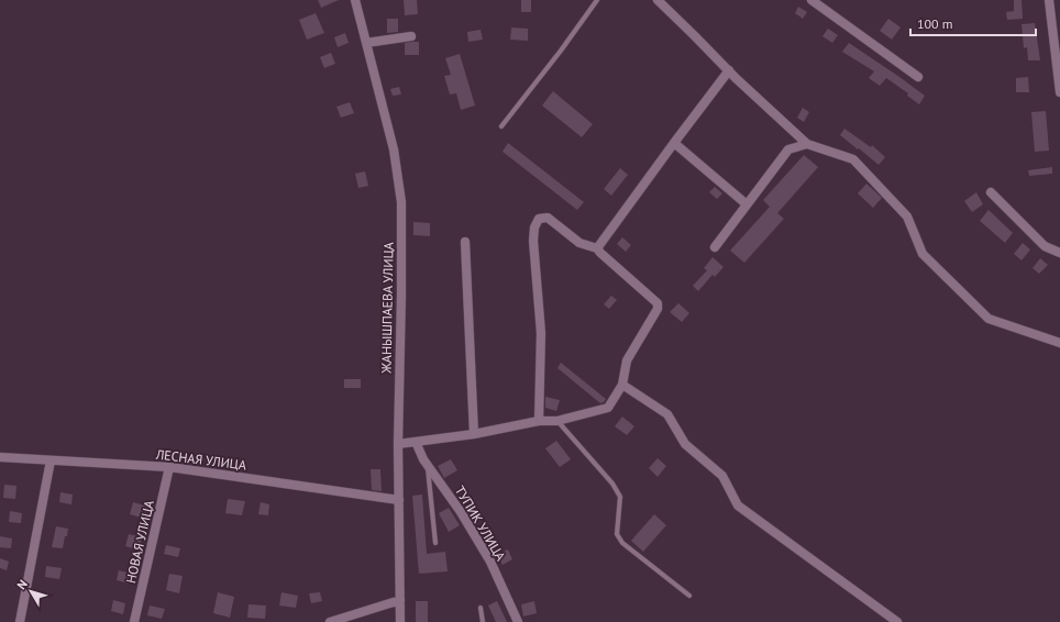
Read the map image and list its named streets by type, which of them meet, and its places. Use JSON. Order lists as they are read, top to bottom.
{
  "streets": {
    "street": [
      "ЖАНЫШПАЕВА УЛИЦА",
      "ЛЕСНАЯ УЛИЦА",
      "ТУПИК УЛИЦА",
      "НОВАЯ УЛИЦА"
    ]
  },
  "crossings": [
    ["ЖАНЫШПАЕВА УЛИЦА", "ЛЕСНАЯ УЛИЦА"],
    ["ЛЕСНАЯ УЛИЦА", "НОВАЯ УЛИЦА"]
  ],
  "scale_bar": "100 m",
  "north": "top left"
}
